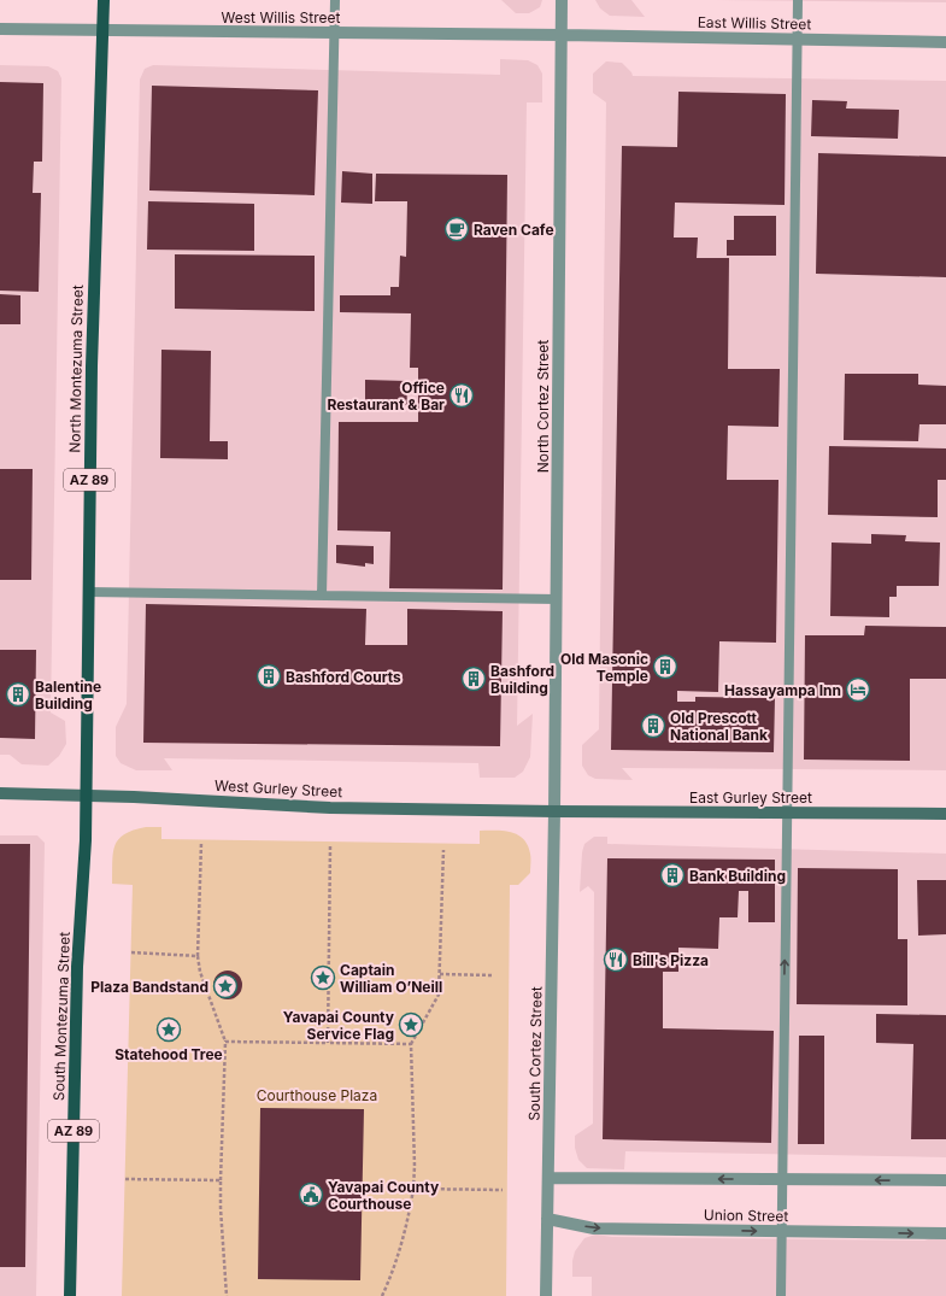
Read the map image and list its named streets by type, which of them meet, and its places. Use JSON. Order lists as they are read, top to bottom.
{
  "streets": {
    "main road": [
      "North Montezuma Street",
      "AZ 89",
      "West Gurley Street",
      "East Gurley Street",
      "South Montezuma Street"
    ],
    "street": [
      "West Willis Street",
      "East Willis Street",
      "North Cortez Street",
      "South Cortez Street",
      "Union Street"
    ]
  },
  "crossings": [
    ["West Willis Street", "East Willis Street"],
    ["West Willis Street", "North Montezuma Street"],
    ["West Willis Street", "North Cortez Street"],
    ["East Willis Street", "North Cortez Street"],
    ["North Montezuma Street", "West Gurley Street"],
    ["North Montezuma Street", "South Montezuma Street"],
    ["North Cortez Street", "West Gurley Street"],
    ["North Cortez Street", "East Gurley Street"],
    ["North Cortez Street", "South Cortez Street"],
    ["West Gurley Street", "East Gurley Street"],
    ["West Gurley Street", "South Montezuma Street"],
    ["West Gurley Street", "South Cortez Street"],
    ["East Gurley Street", "South Cortez Street"],
    ["South Cortez Street", "Union Street"]
  ],
  "parks": ["Courthouse Plaza"],
  "places": {
    "cafe": ["Raven Cafe"],
    "restaurant": ["Office Restaurant & Bar", "Bill's Pizza"],
    "building": [
      "Old Masonic Temple",
      "Bashford Courts",
      "Bashford Building",
      "Balentine Building",
      "Old Prescott National Bank",
      "Bank Building"
    ],
    "hotel": ["Hassayampa Inn"],
    "place": [
      "Captain William O’Neill",
      "Plaza Bandstand",
      "Yavapai County Service Flag",
      "Statehood Tree"
    ],
    "public building": ["Yavapai County Courthouse"]
  }
}
